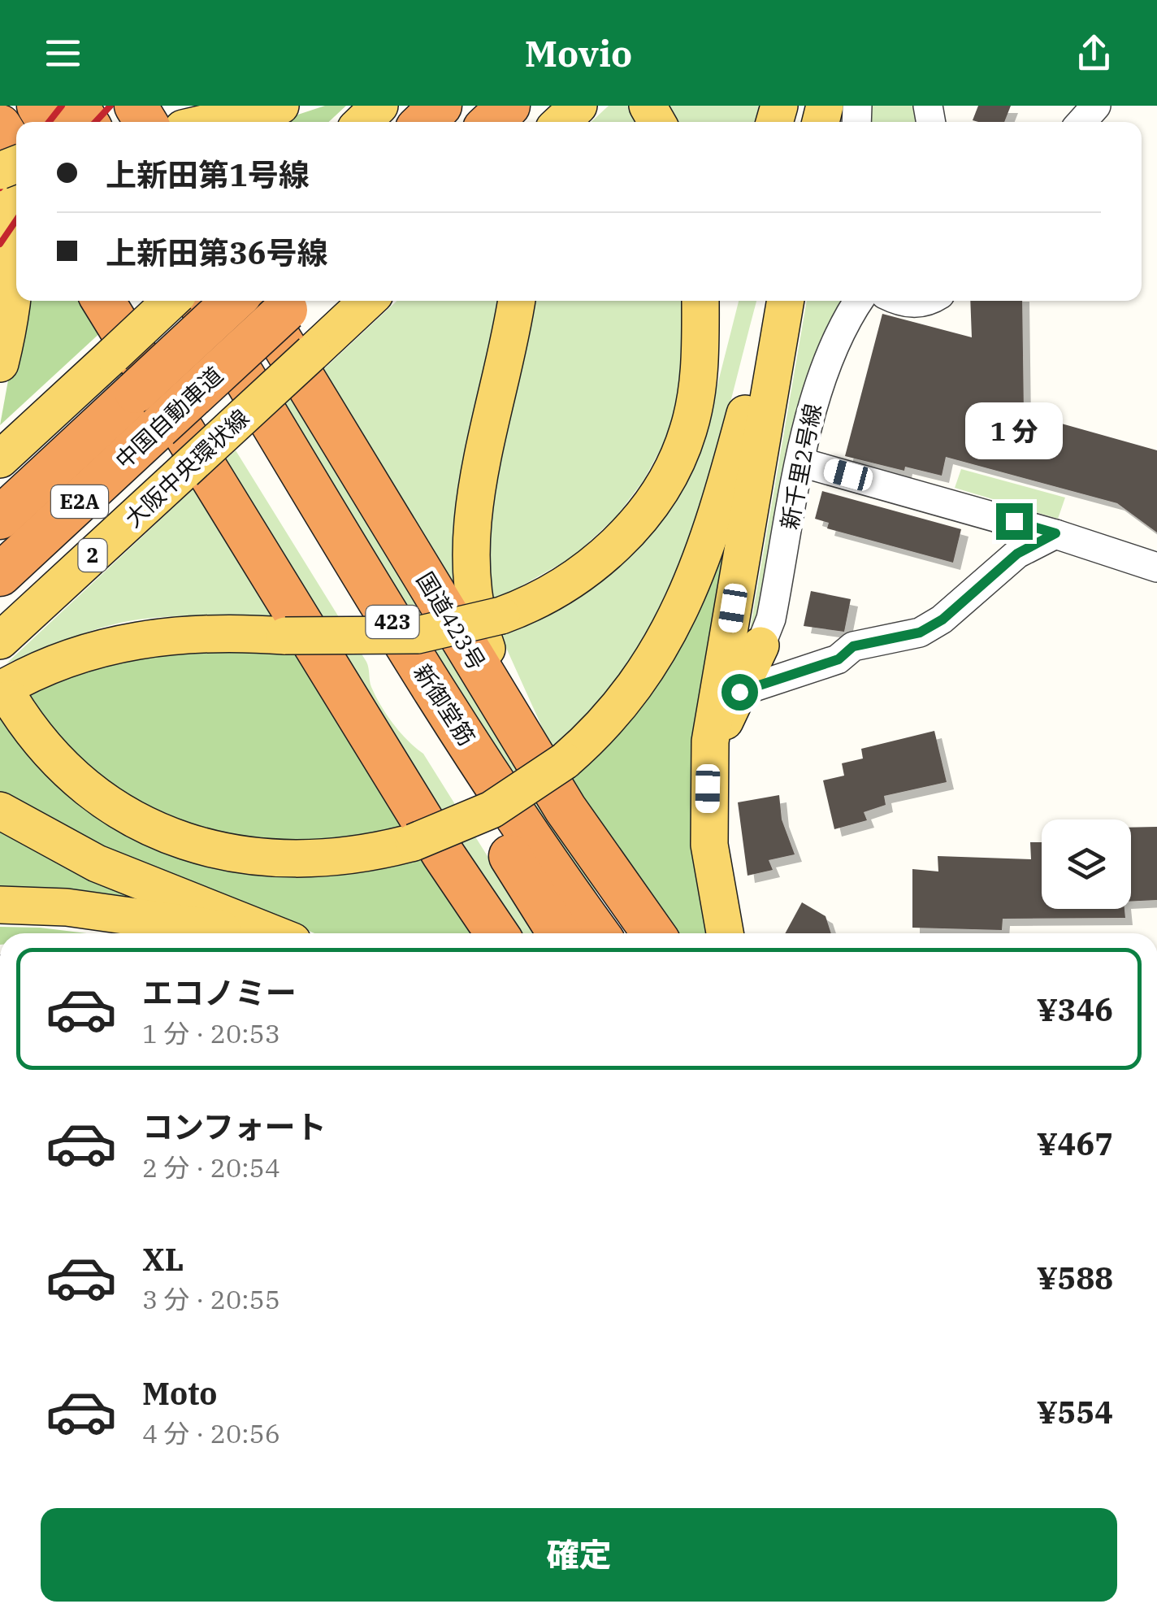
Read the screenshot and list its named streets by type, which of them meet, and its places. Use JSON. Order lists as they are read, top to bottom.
{
  "streets": {
    "highway": [
      "中国自動車道",
      "E2A",
      "国道423号",
      "423",
      "新御堂筋"
    ],
    "main road": ["大阪中央環状線", "2"],
    "street": ["新千里2号線"]
  },
  "page": {
    "header": "Movio",
    "banner": ["上新田第1号線", "上新田第36号線"],
    "bubble": "1 分",
    "list": [
      {
        "name": "エコノミー",
        "note": "1 分 · 20:53",
        "value": "¥346"
      },
      {
        "name": "コンフォート",
        "note": "2 分 · 20:54",
        "value": "¥467"
      },
      {
        "name": "XL",
        "note": "3 分 · 20:55",
        "value": "¥588"
      },
      {
        "name": "Moto",
        "note": "4 分 · 20:56",
        "value": "¥554"
      }
    ],
    "buttons": "確定"
  }
}
